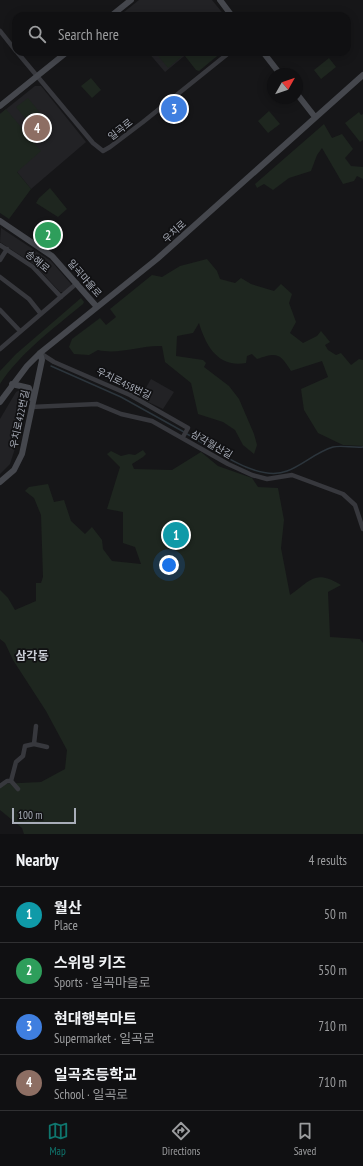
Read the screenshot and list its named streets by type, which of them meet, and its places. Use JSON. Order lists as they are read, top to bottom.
{
  "streets": {
    "main road": ["우치로", "일곡마을로", "우치로422번길"],
    "street": [
      "일곡로",
      "송해로",
      "우치로458번길",
      "삼각월산길"
    ]
  },
  "crossings": [
    ["우치로", "일곡마을로"],
    ["우치로", "우치로458번길"],
    ["우치로", "우치로422번길"],
    ["우치로458번길", "우치로422번길"],
    ["우치로458번길", "삼각월산길"],
    ["우치로422번길", "삼각월산길"]
  ],
  "districts": ["삼각동"],
  "scale_bar": "100 m",
  "north": "top right",
  "page": {
    "search": "Search here",
    "pins": [
      "3",
      "4",
      "2",
      "1"
    ],
    "scale": "100 m",
    "heading": ["Nearby", "4 results"],
    "list": [
      {
        "mark": "1",
        "name": "월산",
        "note": "Place",
        "value": "50 m"
      },
      {
        "mark": "2",
        "name": "스위밍 키즈",
        "note": "Sports · 일곡마을로",
        "value": "550 m"
      },
      {
        "mark": "3",
        "name": "현대행복마트",
        "note": "Supermarket · 일곡로",
        "value": "710 m"
      },
      {
        "mark": "4",
        "name": "일곡초등학교",
        "note": "School · 일곡로",
        "value": "710 m"
      }
    ],
    "nav": ["Map", "Directions", "Saved"]
  }
}
